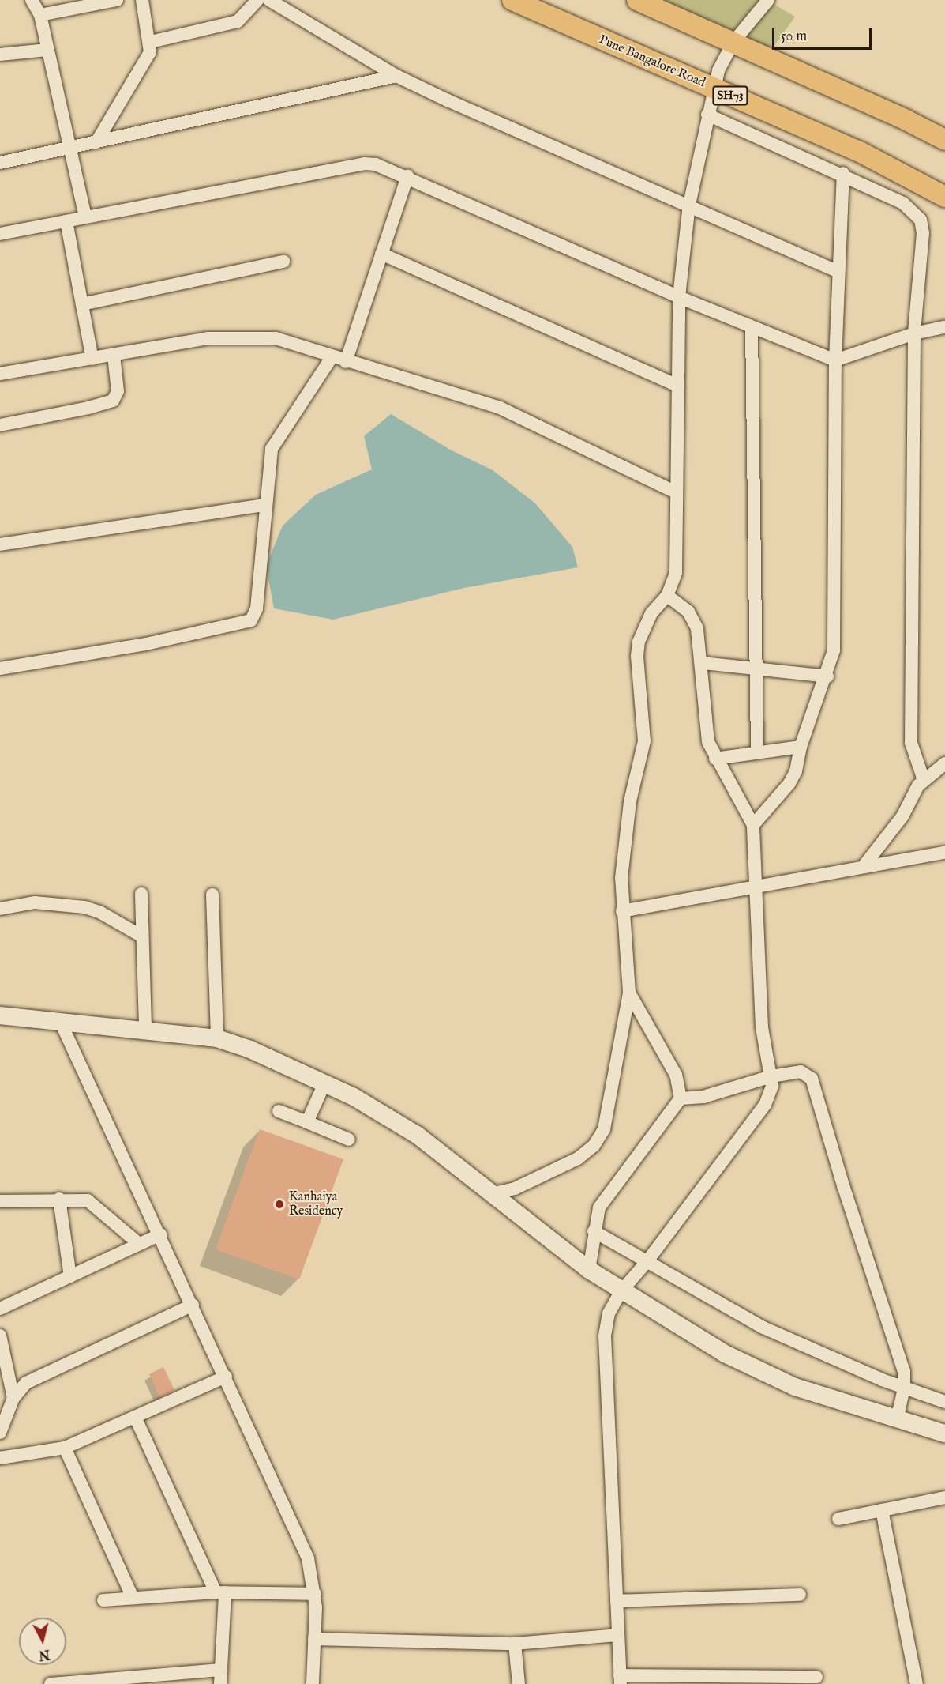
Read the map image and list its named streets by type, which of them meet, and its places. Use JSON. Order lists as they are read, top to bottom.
{
  "streets": {
    "main road": ["Pune Bangalore Road", "SH73"]
  },
  "places": ["Kanhaiya Residency"],
  "scale_bar": "50 m",
  "north": "bottom"
}
